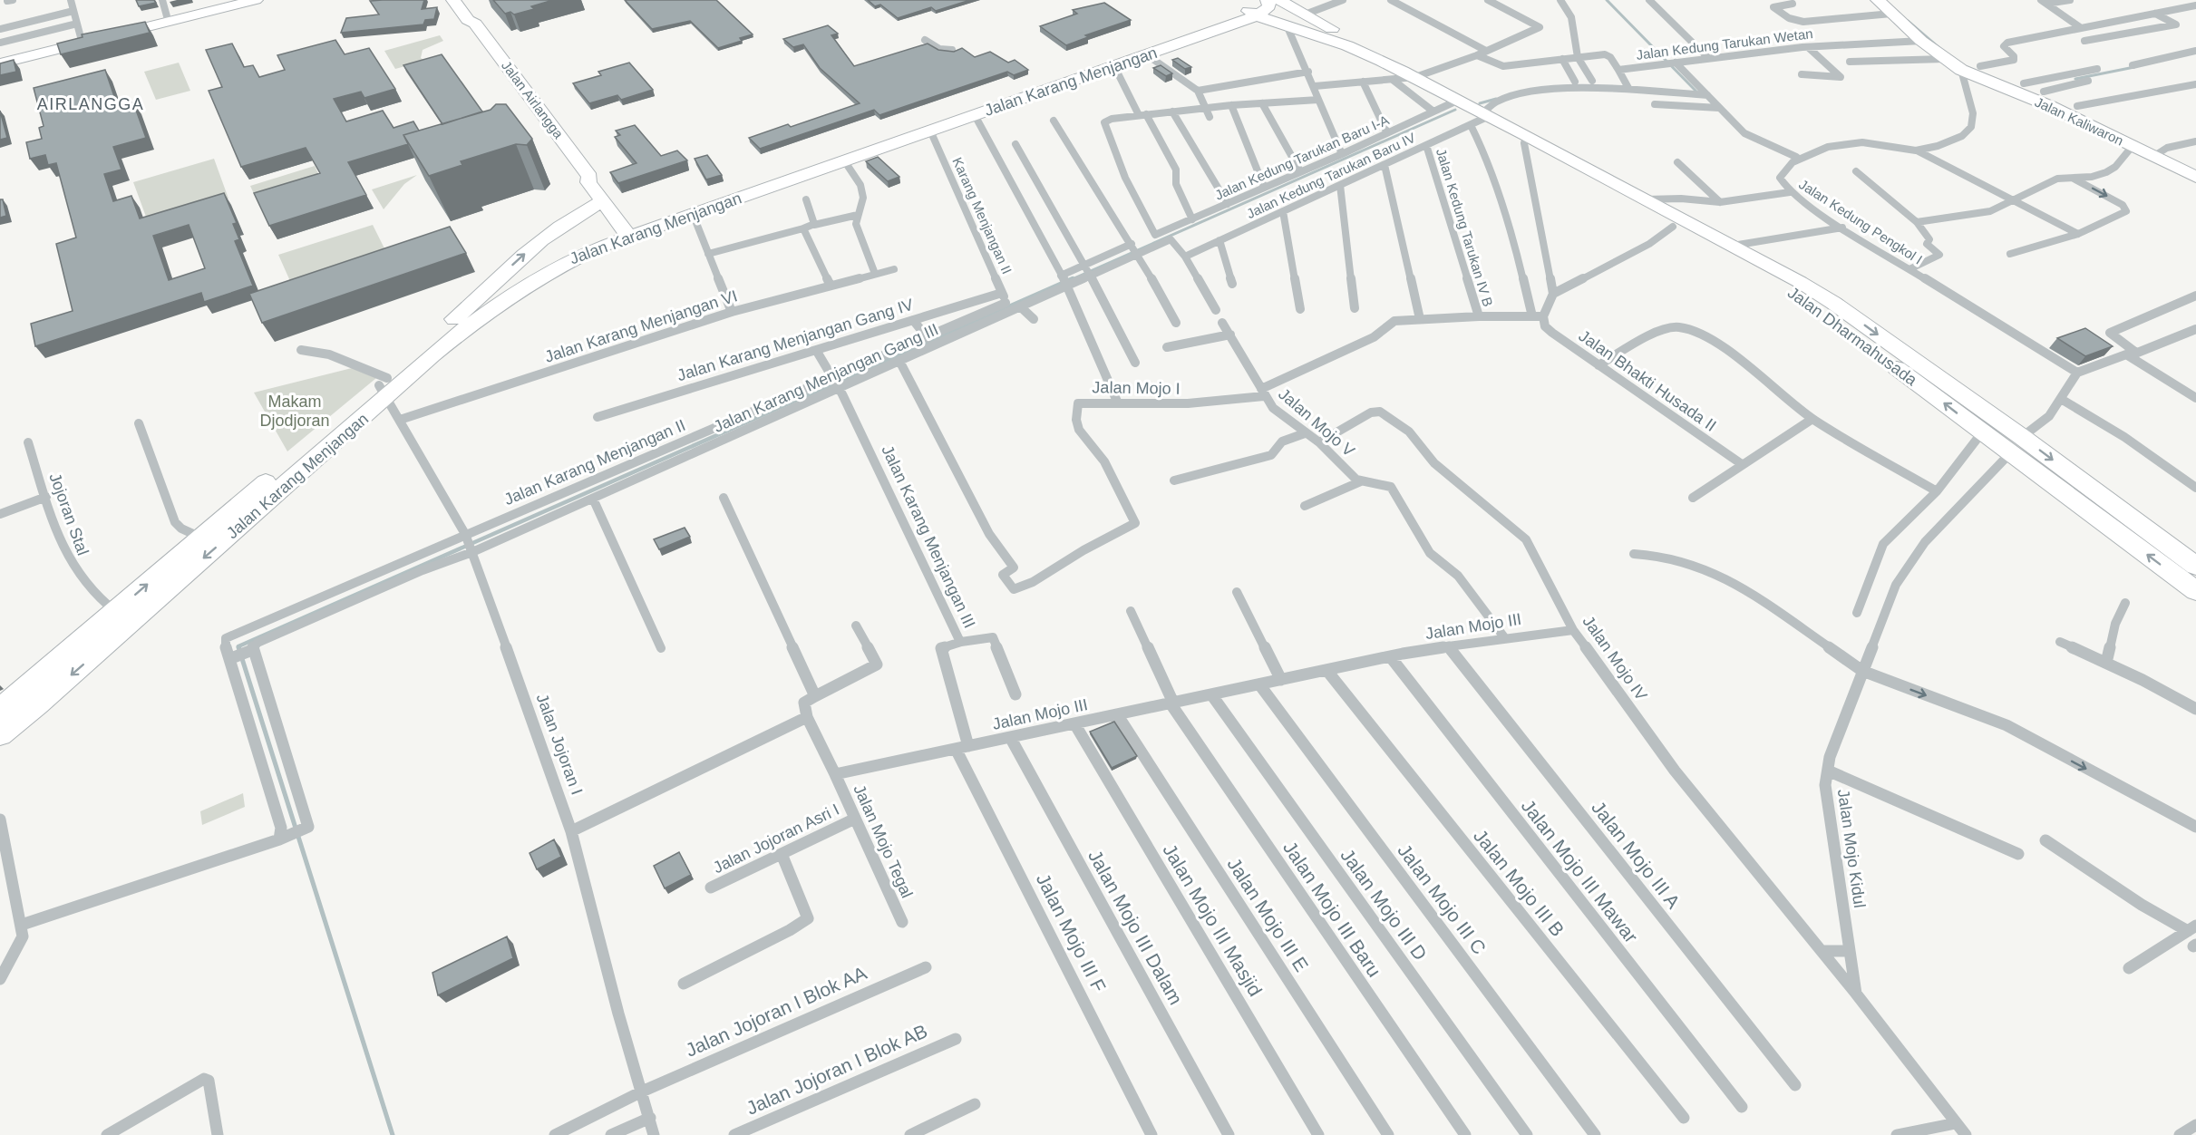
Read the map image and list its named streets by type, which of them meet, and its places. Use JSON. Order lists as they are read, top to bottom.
{
  "streets": {
    "main road": [
      "Jalan Karang Menjangan",
      "Jalan Airlangga",
      "Jalan Kaliwaron",
      "Jalan Dharmahusada"
    ],
    "street": [
      "Jalan Kedung Tarukan Wetan",
      "Jalan Kedung Tarukan Baru I-A",
      "Jalan Kedung Tarukan Baru IV",
      "Karang Menjangan II",
      "Jalan Kedung Pengkol I",
      "Jalan Kedung Tarukan IV B",
      "Jalan Karang Menjangan VI",
      "Jalan Karang Menjangan Gang IV",
      "Jalan Karang Menjangan Gang III",
      "Jalan Bhakti Husada II",
      "Jalan Mojo I",
      "Jalan Mojo V",
      "Jalan Karang Menjangan II",
      "Jojoran Stal",
      "Jalan Karang Menjangan III",
      "Jalan Mojo III",
      "Jalan Mojo IV",
      "Jalan Jojoran I",
      "Jalan Jojoran Asri I",
      "Jalan Mojo Tegal",
      "Jalan Mojo Kidul",
      "Jalan Mojo III A",
      "Jalan Mojo III Mawar",
      "Jalan Mojo III B",
      "Jalan Mojo III C",
      "Jalan Mojo III D",
      "Jalan Mojo III Baru",
      "Jalan Mojo III E",
      "Jalan Mojo III Masjid",
      "Jalan Mojo III Dalam",
      "Jalan Mojo III F",
      "Jalan Jojoran I Blok AA",
      "Jalan Jojoran I Blok AB"
    ]
  },
  "crossings": [
    ["Jalan Kedung Tarukan Wetan", "Jalan Kaliwaron"],
    ["Jalan Karang Menjangan", "Jalan Airlangga"],
    ["Jalan Karang Menjangan", "Karang Menjangan II"],
    ["Jalan Karang Menjangan", "Jalan Dharmahusada"],
    ["Jalan Karang Menjangan", "Jojoran Stal"],
    ["Jalan Karang Menjangan", "Jalan Jojoran I"],
    ["Jalan Kaliwaron", "Jalan Kedung Pengkol I"],
    ["Jalan Kedung Tarukan Baru I-A", "Jalan Dharmahusada"],
    ["Jalan Kedung Tarukan Baru IV", "Jalan Kedung Tarukan IV B"],
    ["Jalan Kedung Tarukan Baru IV", "Jalan Dharmahusada"],
    ["Karang Menjangan II", "Jalan Karang Menjangan Gang IV"],
    ["Karang Menjangan II", "Jalan Karang Menjangan Gang III"],
    ["Karang Menjangan II", "Jalan Karang Menjangan II"],
    ["Jalan Kedung Pengkol I", "Jalan Mojo Kidul"],
    ["Jalan Kedung Tarukan IV B", "Jalan Mojo I"],
    ["Jalan Karang Menjangan VI", "Jalan Jojoran I"],
    ["Jalan Dharmahusada", "Jalan Mojo Kidul"],
    ["Jalan Karang Menjangan Gang IV", "Jalan Karang Menjangan III"],
    ["Jalan Karang Menjangan Gang III", "Jalan Mojo I"],
    ["Jalan Karang Menjangan Gang III", "Jalan Karang Menjangan II"],
    ["Jalan Karang Menjangan Gang III", "Jalan Karang Menjangan III"],
    ["Jalan Karang Menjangan Gang III", "Jalan Jojoran I"],
    ["Jalan Bhakti Husada II", "Jalan Mojo I"],
    ["Jalan Mojo I", "Jalan Mojo V"],
    ["Jalan Mojo V", "Jalan Mojo IV"],
    ["Jalan Karang Menjangan II", "Jalan Karang Menjangan III"],
    ["Jalan Karang Menjangan II", "Jalan Jojoran I"],
    ["Jalan Mojo III", "Jalan Mojo IV"],
    ["Jalan Mojo III", "Jalan Mojo Tegal"],
    ["Jalan Mojo III", "Jalan Mojo III A"],
    ["Jalan Mojo III", "Jalan Mojo III Mawar"],
    ["Jalan Mojo III", "Jalan Mojo III B"],
    ["Jalan Mojo III", "Jalan Mojo III C"],
    ["Jalan Mojo III", "Jalan Mojo III D"],
    ["Jalan Mojo III", "Jalan Mojo III Baru"],
    ["Jalan Mojo III", "Jalan Mojo III E"],
    ["Jalan Mojo III", "Jalan Mojo III Masjid"],
    ["Jalan Mojo III", "Jalan Mojo III Dalam"],
    ["Jalan Mojo III", "Jalan Mojo III F"],
    ["Jalan Mojo IV", "Jalan Mojo Kidul"],
    ["Jalan Jojoran I", "Jalan Jojoran I Blok AA"],
    ["Jalan Jojoran Asri I", "Jalan Mojo Tegal"]
  ],
  "districts": ["AIRLANGGA"],
  "parks": ["Makam Djodjoran"]
}
